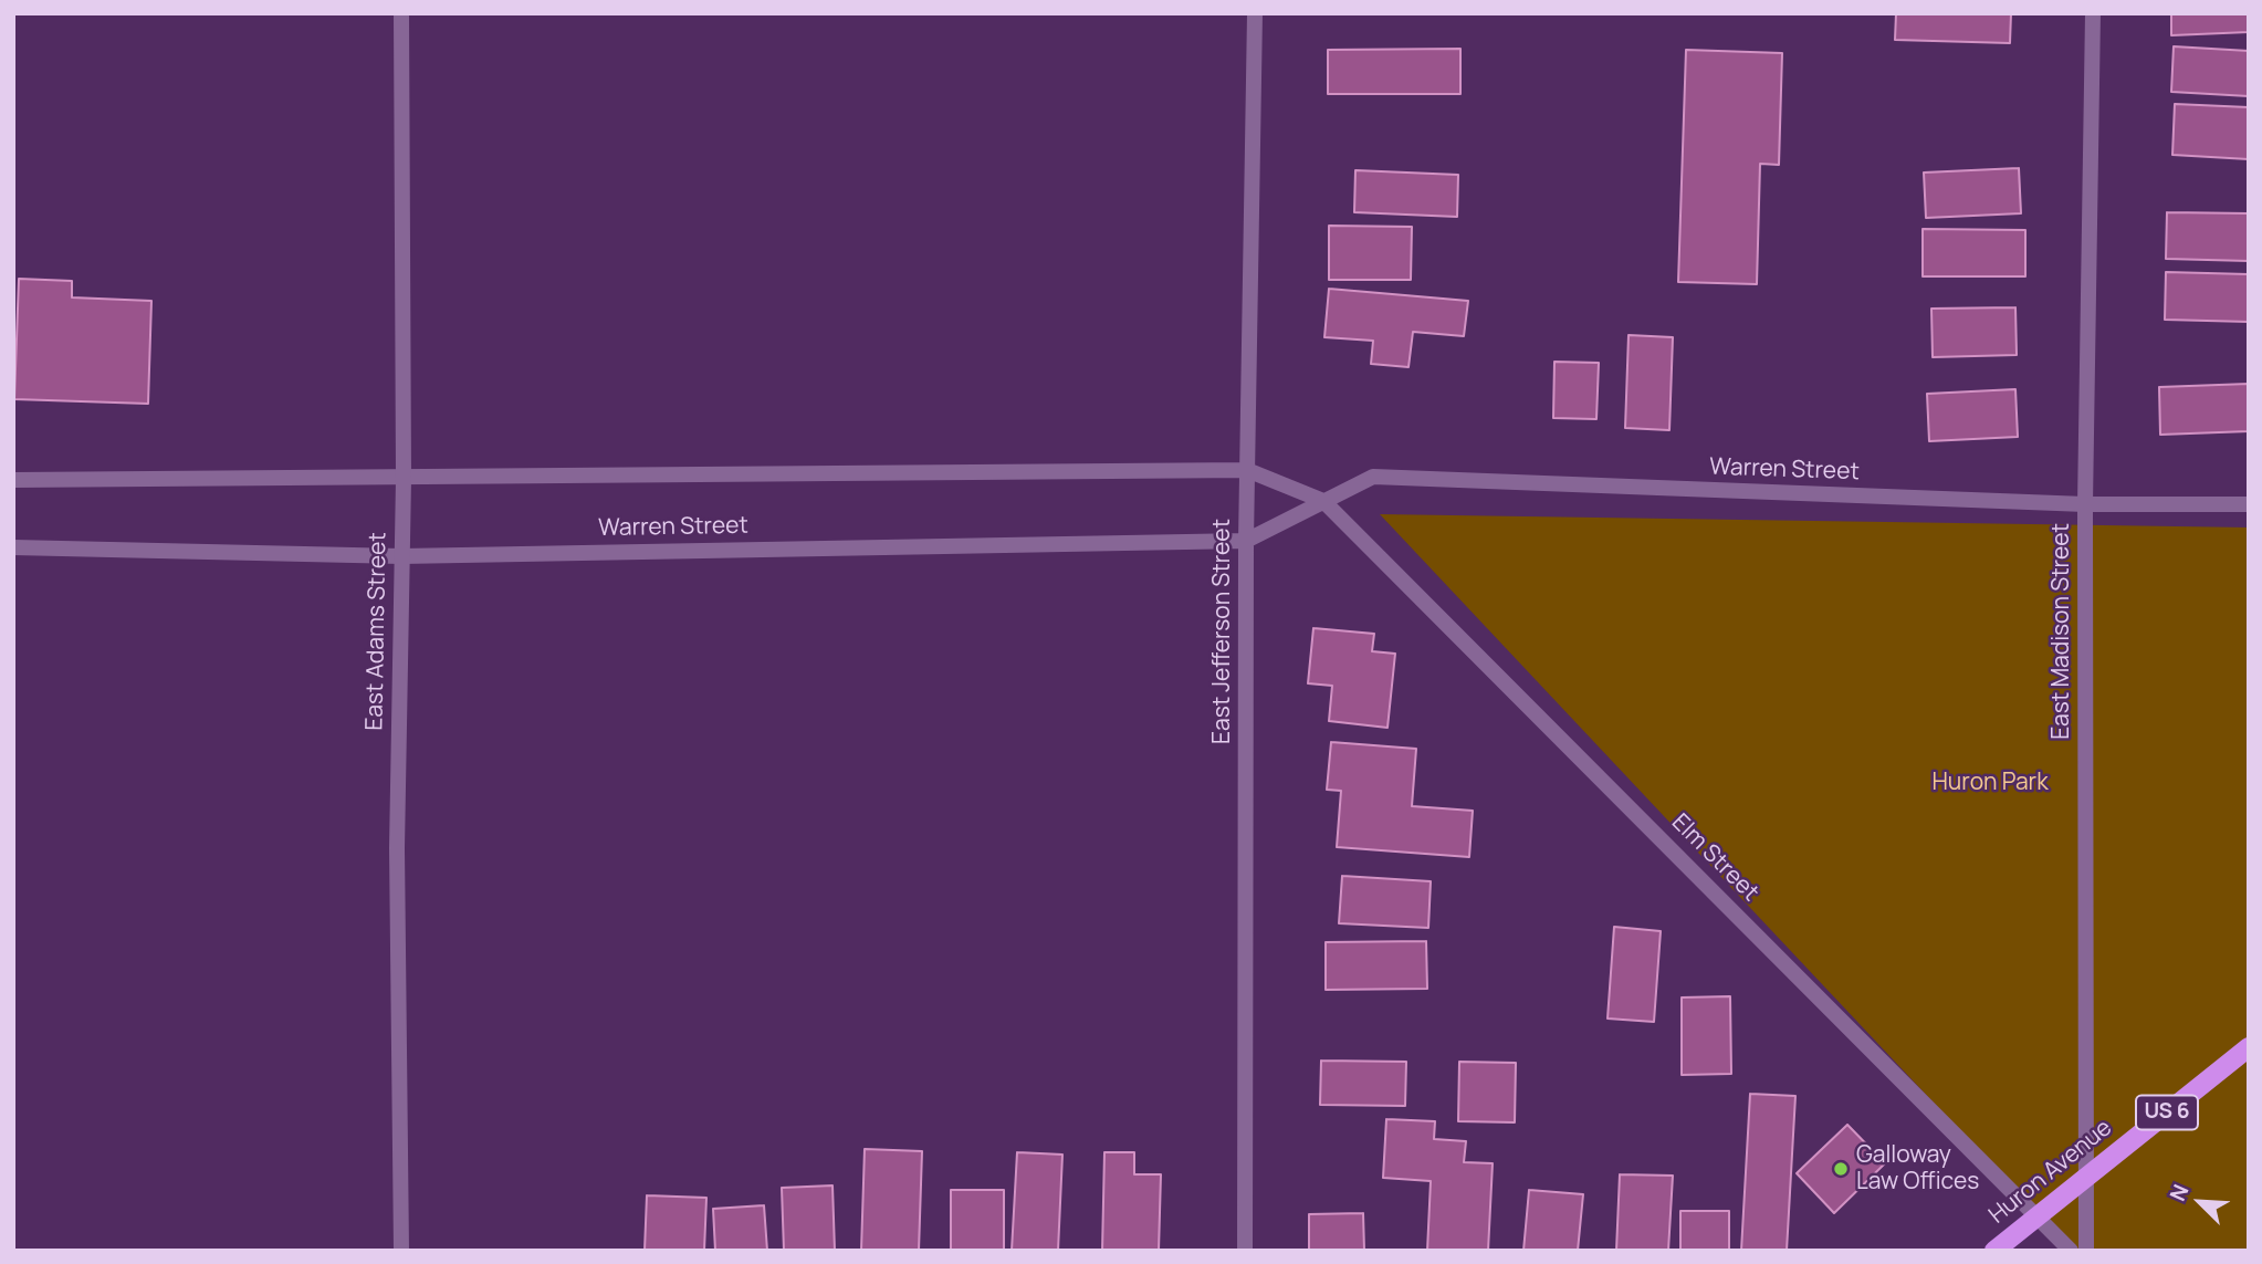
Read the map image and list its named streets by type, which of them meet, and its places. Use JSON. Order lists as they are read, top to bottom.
{
  "streets": {
    "main road": ["US 6", "Huron Avenue"],
    "street": [
      "Warren Street",
      "East Adams Street",
      "East Jefferson Street",
      "East Madison Street",
      "Elm Street"
    ]
  },
  "crossings": [
    ["Warren Street", "East Adams Street"],
    ["Warren Street", "East Jefferson Street"],
    ["Warren Street", "East Madison Street"],
    ["Warren Street", "Elm Street"],
    ["East Madison Street", "Huron Avenue"],
    ["Elm Street", "Huron Avenue"]
  ],
  "parks": ["Huron Park"],
  "places": ["Galloway Law Offices"],
  "north": "top left"
}
